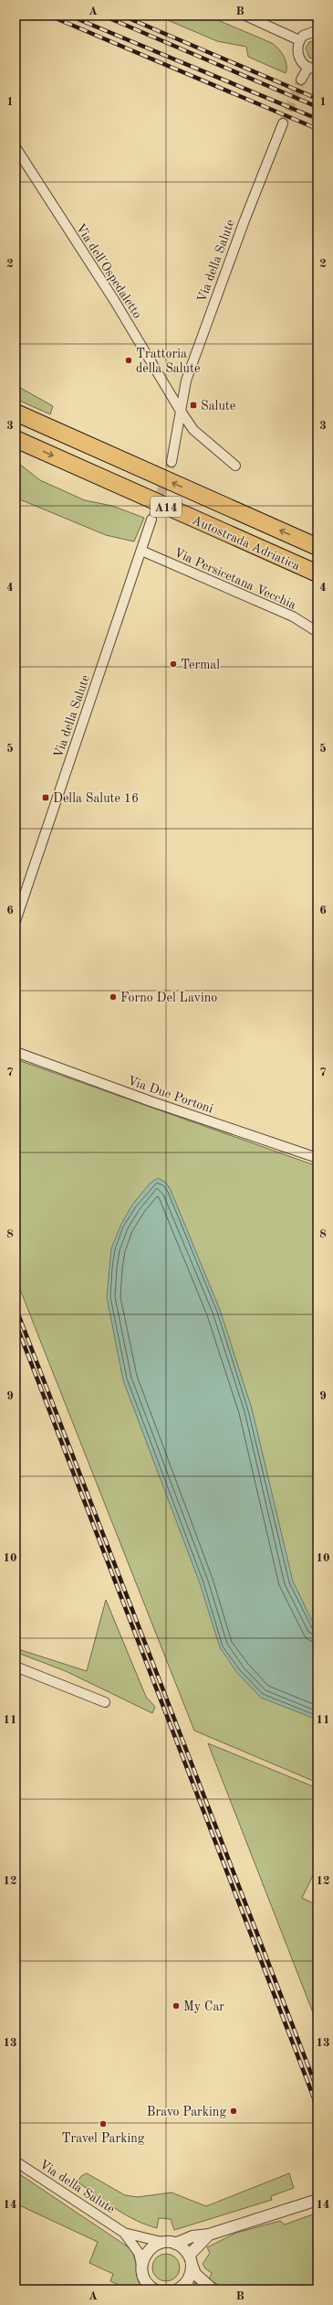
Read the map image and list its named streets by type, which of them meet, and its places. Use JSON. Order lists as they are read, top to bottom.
{
  "streets": {
    "highway": ["A14", "Autostrada Adriatica"],
    "street": [
      "Via della Salute",
      "Via dell'Ospedaletto",
      "Via Persicetana Vecchia",
      "Via Due Portoni"
    ]
  },
  "crossings": [
    ["Via della Salute", "Via dell'Ospedaletto"],
    ["Via della Salute", "Via Persicetana Vecchia"]
  ],
  "places": {
    "other": [
      "Trattoria della Salute",
      "Termal",
      "Forno Del Lavino",
      "My Car",
      "Bravo Parking",
      "Travel Parking"
    ],
    "transit": ["Salute", "Della Salute 16"]
  },
  "grid": {
    "columns": ["A", "B"],
    "rows": [
      "1",
      "2",
      "3",
      "4",
      "5",
      "6",
      "7",
      "8",
      "9",
      "10",
      "11",
      "12",
      "13",
      "14"
    ]
  }
}
